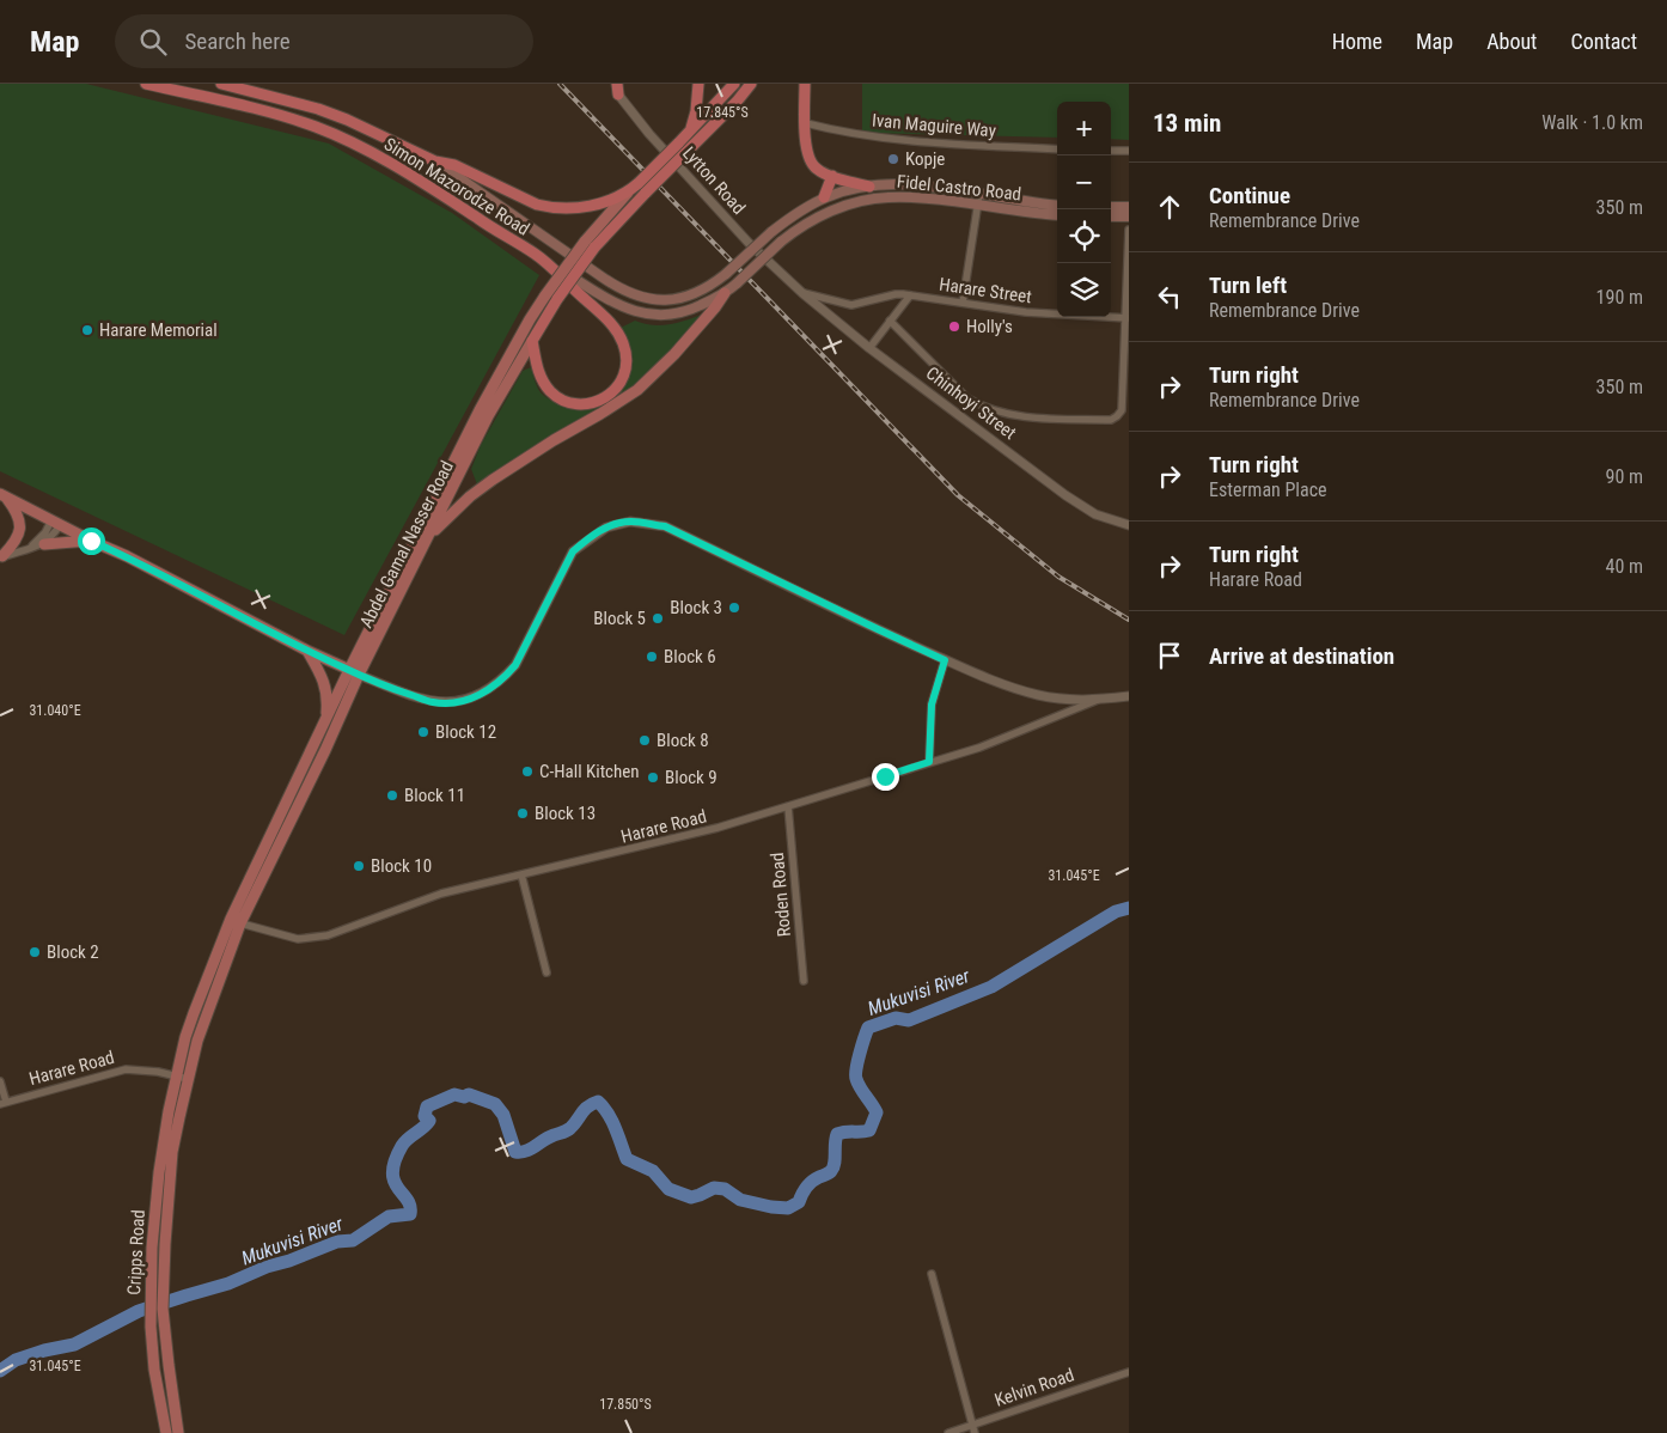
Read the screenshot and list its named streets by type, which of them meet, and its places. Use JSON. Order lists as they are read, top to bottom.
{
  "streets": {
    "highway": ["Simon Mazorodze Road", "Abdel Gamal Nasser Road"],
    "main road": ["Lytton Road", "Fidel Castro Road", "Cripps Road"],
    "street": [
      "Ivan Maguire Way",
      "Harare Street",
      "Chinhoyi Street",
      "Harare Road",
      "Roden Road",
      "Kelvin Road"
    ]
  },
  "crossings": [
    ["Lytton Road", "Harare Street"],
    ["Lytton Road", "Chinhoyi Street"],
    ["Simon Mazorodze Road", "Fidel Castro Road"],
    ["Harare Street", "Chinhoyi Street"],
    ["Abdel Gamal Nasser Road", "Harare Road"],
    ["Abdel Gamal Nasser Road", "Cripps Road"],
    ["Harare Road", "Roden Road"],
    ["Harare Road", "Cripps Road"]
  ],
  "water": ["Mukuvisi River"],
  "places": [
    "Kopje",
    "Holly's",
    "Harare Memorial",
    "Block 3",
    "Block 5",
    "Block 6",
    "Block 12",
    "Block 8",
    "C-Hall Kitchen",
    "Block 9",
    "Block 11",
    "Block 13",
    "Block 10",
    "Block 2"
  ],
  "page": {
    "header": "Map",
    "search": "Search here",
    "nav": [
      "Home",
      "Map",
      "About",
      "Contact"
    ],
    "heading": ["13 min", "Walk · 1.0 km"],
    "map_buttons": ["+", "−"],
    "list": [
      ["Continue", "Remembrance Drive", "350 m"],
      ["Turn left", "Remembrance Drive", "190 m"],
      ["Turn right", "Remembrance Drive", "350 m"],
      ["Turn right", "Esterman Place", "90 m"],
      ["Turn right", "Harare Road", "40 m"],
      "Arrive at destination"
    ]
  },
  "coordinates": [
    "17.845°S",
    "31.040°E",
    "31.045°E",
    "17.850°S"
  ]
}
